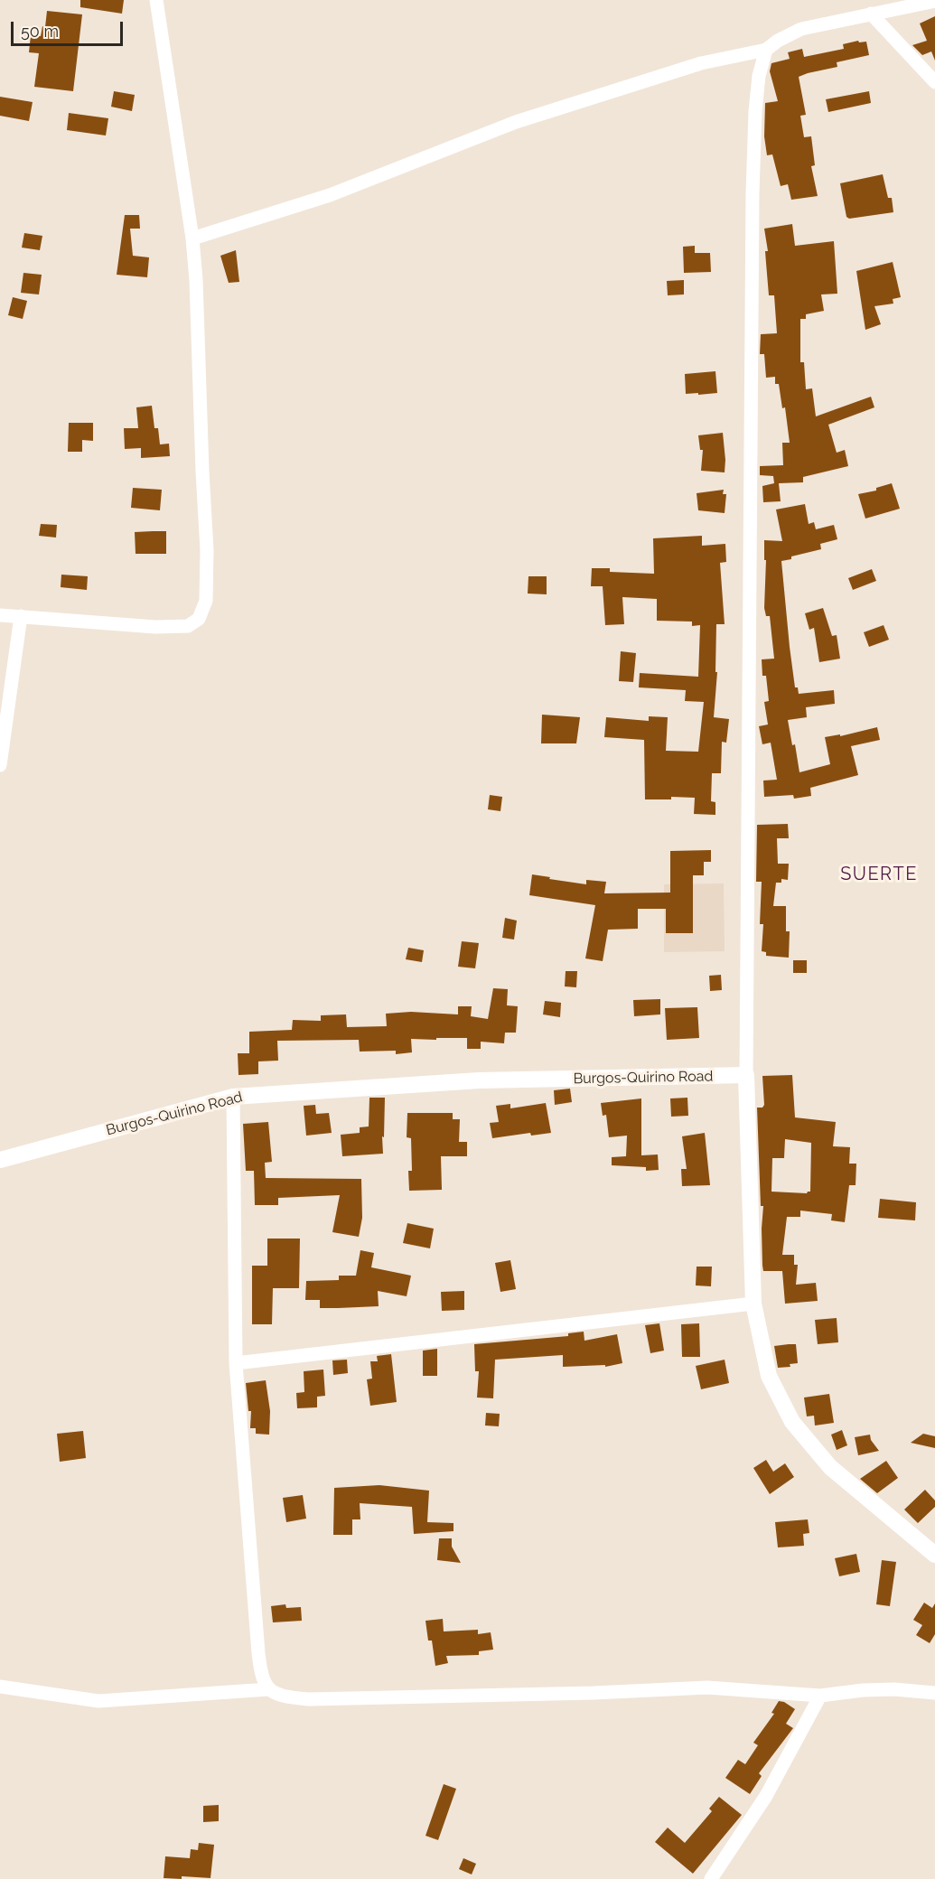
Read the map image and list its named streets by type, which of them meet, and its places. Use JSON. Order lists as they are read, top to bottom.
{
  "streets": {
    "street": ["Burgos-Quirino Road"]
  },
  "districts": ["SUERTE"],
  "scale_bar": "50 m"
}
